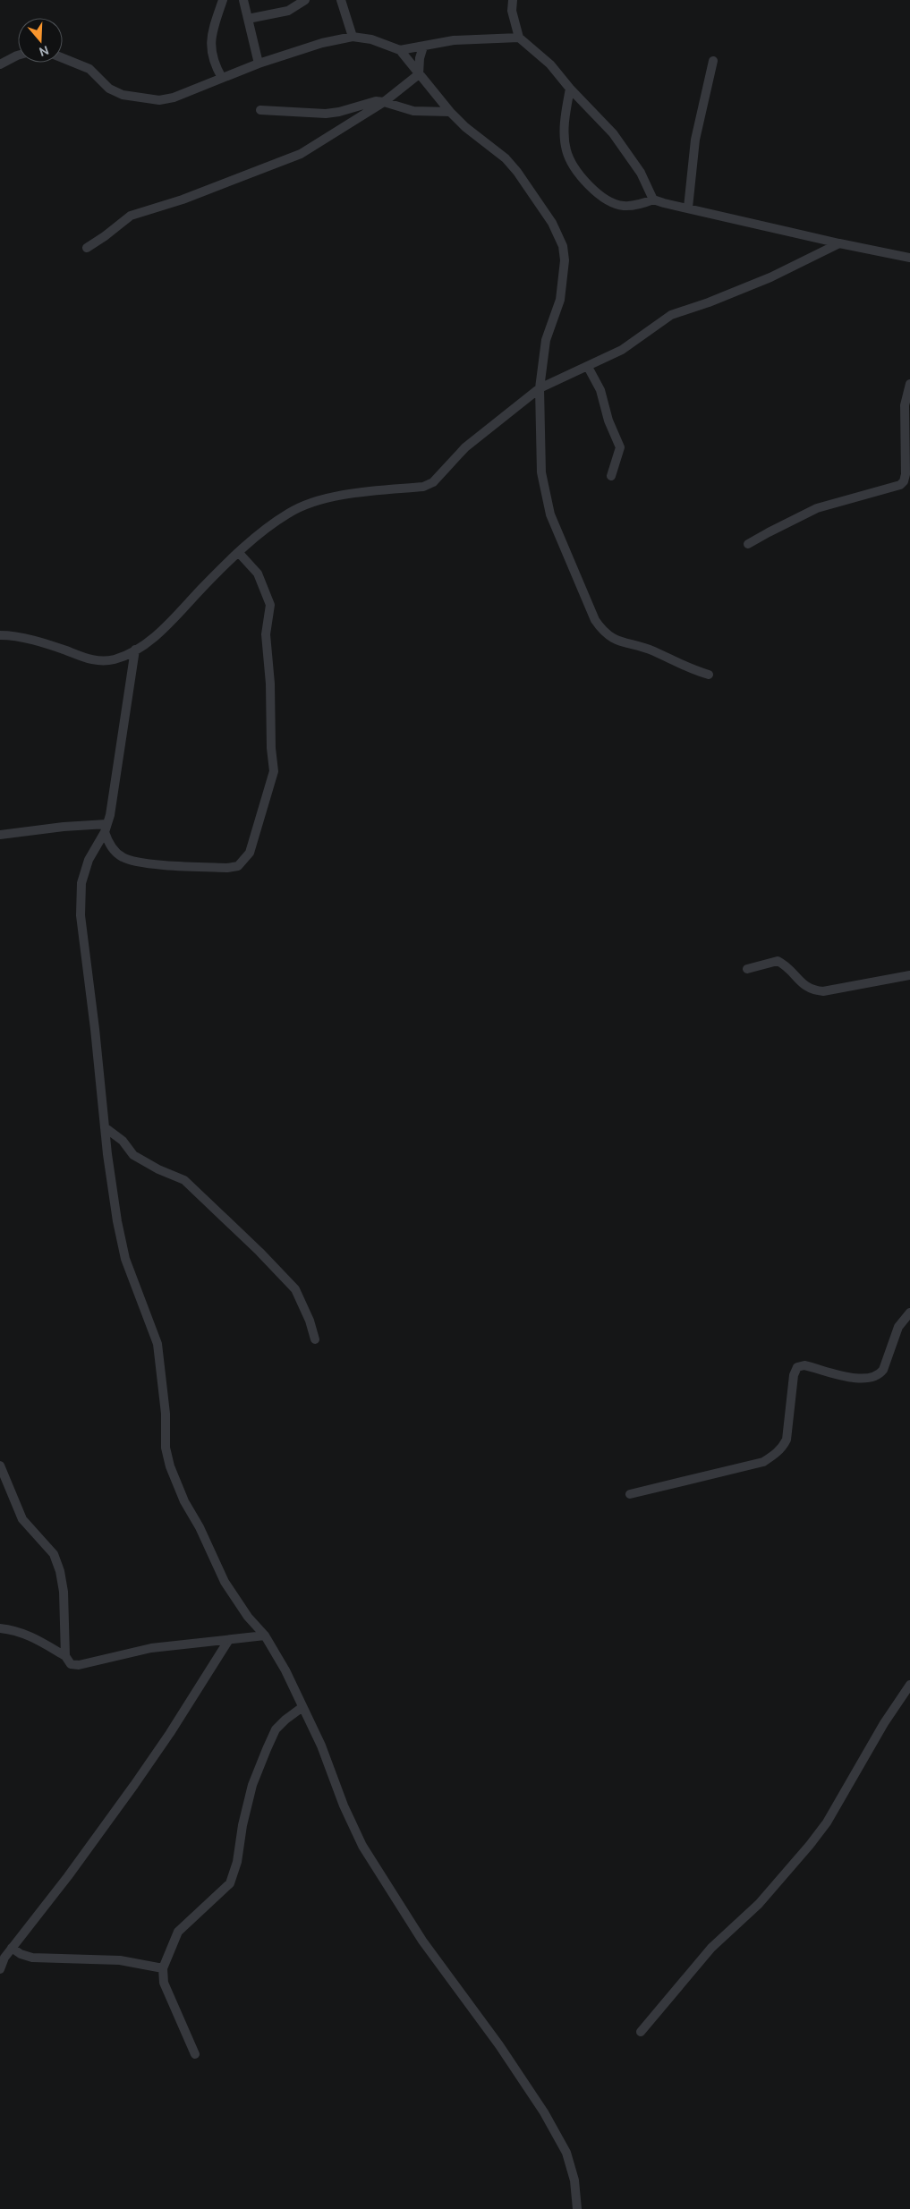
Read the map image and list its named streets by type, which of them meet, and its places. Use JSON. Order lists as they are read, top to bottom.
{
  "north": "bottom"
}
